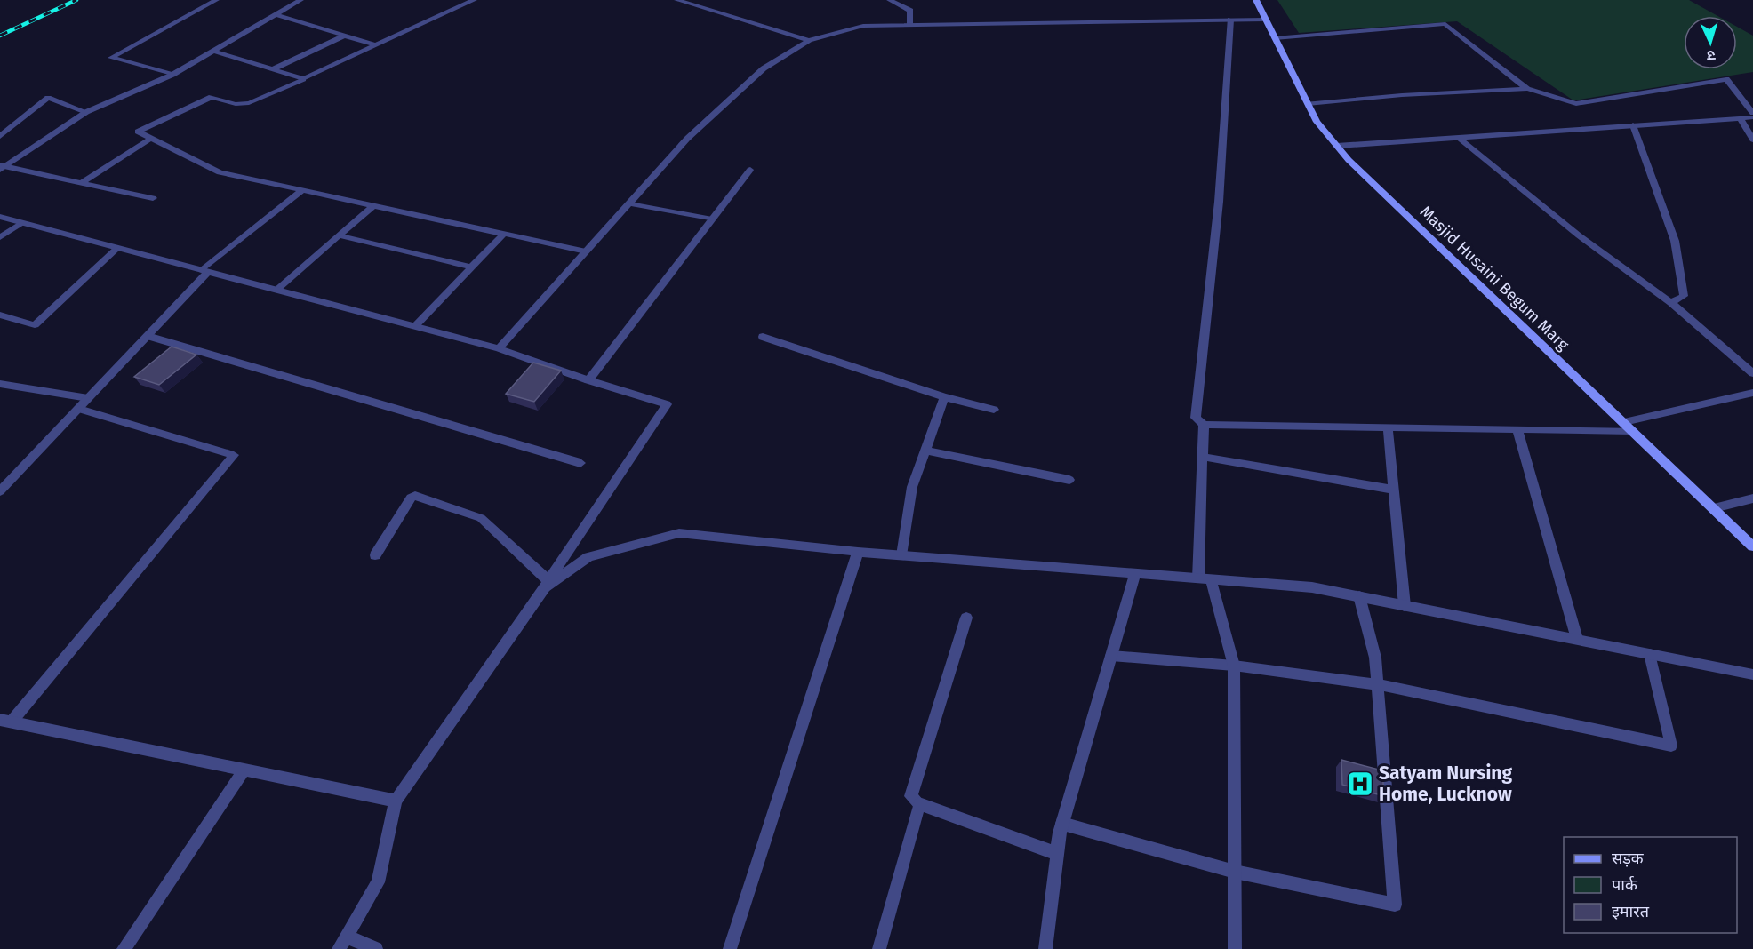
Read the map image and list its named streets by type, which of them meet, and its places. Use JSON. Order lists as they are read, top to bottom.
{
  "streets": {
    "street": ["Masjid Husaini Begum Marg"]
  },
  "places": {
    "hospital": ["Satyam Nursing Home, Lucknow"]
  },
  "legend": ["सड़क", "पार्क", "इमारत"],
  "north": "bottom"
}
